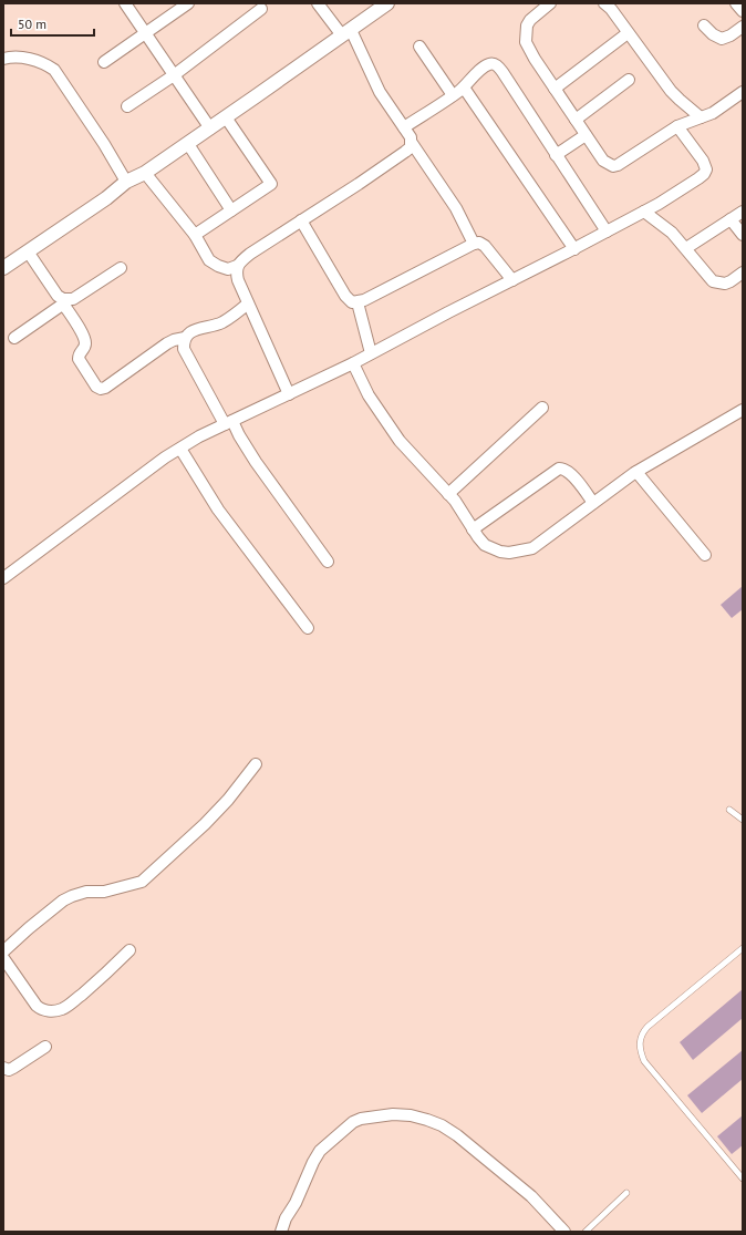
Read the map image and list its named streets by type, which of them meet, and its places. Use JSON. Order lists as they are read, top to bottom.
{
  "scale_bar": "50 m"
}
